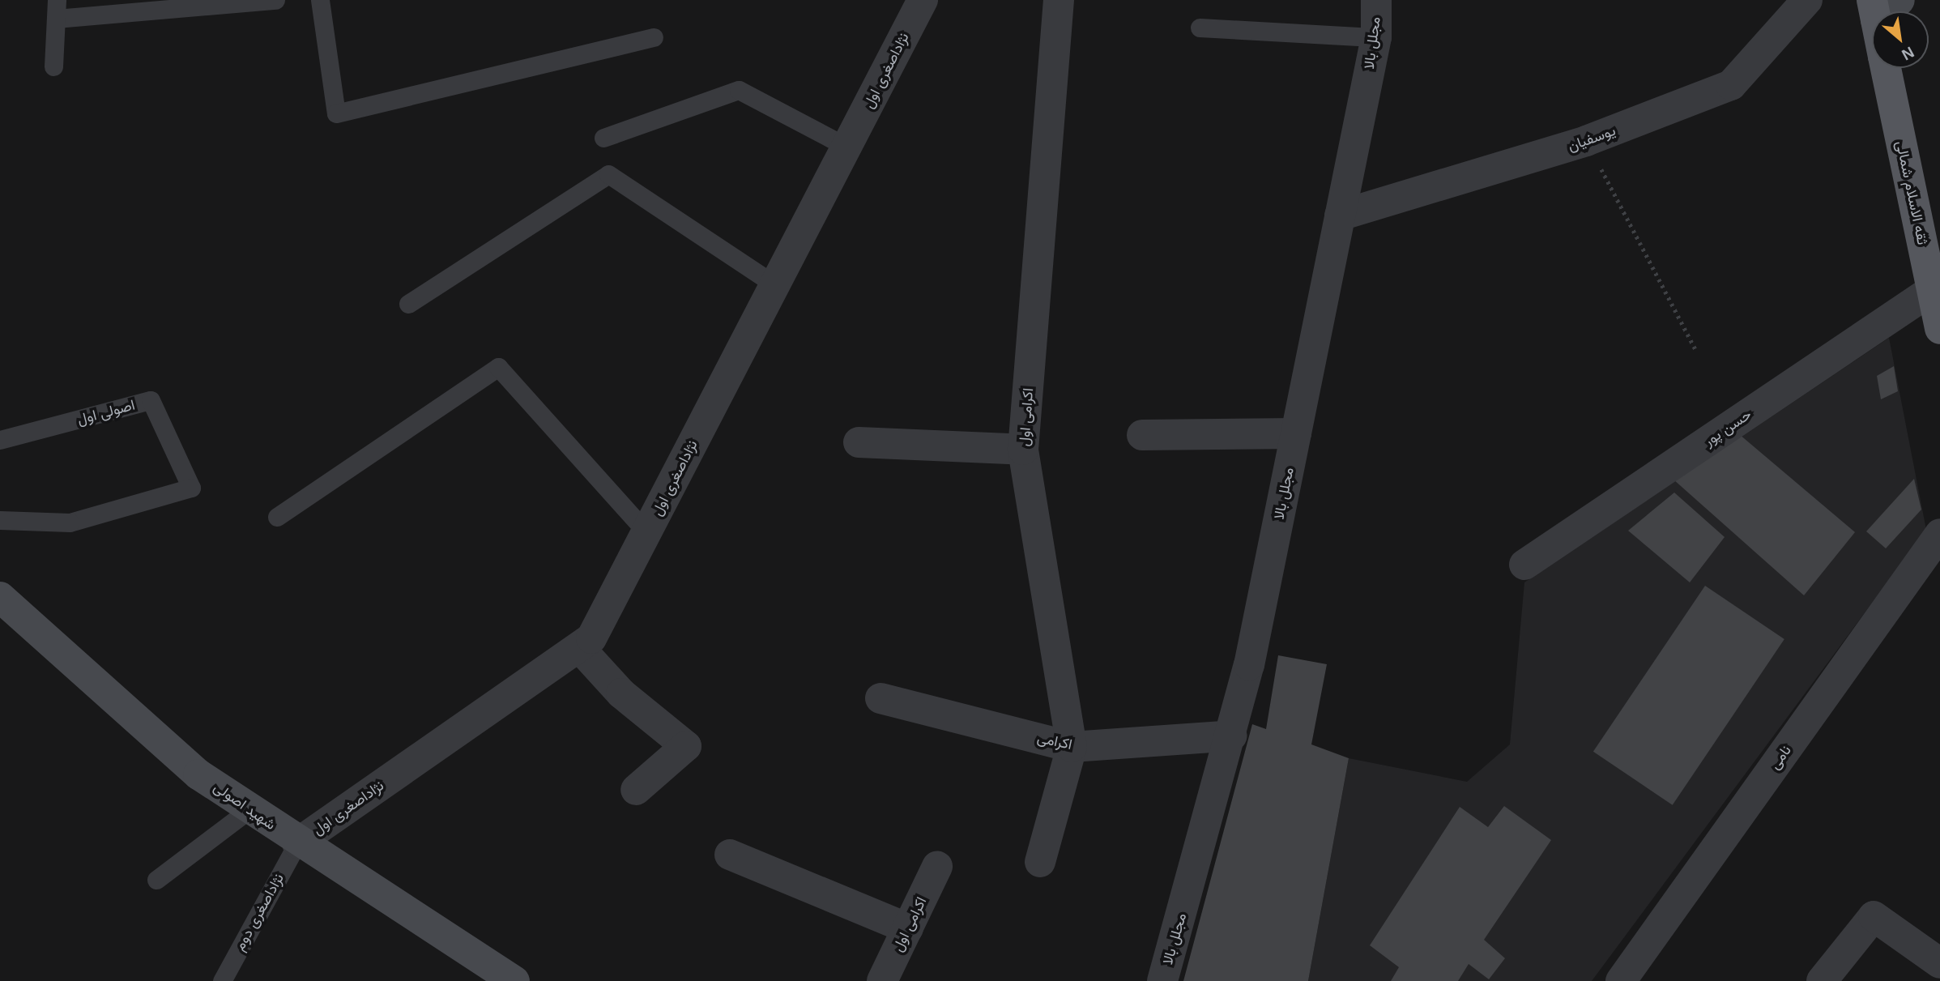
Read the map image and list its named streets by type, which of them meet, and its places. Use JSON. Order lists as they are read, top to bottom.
{
  "streets": {
    "main road": ["ثقه الاسلام شمالی", "شهید اصولی"],
    "street": [
      "مجلل بالا",
      "نژاداصغری اول",
      "یوسفیان",
      "اکرامی اول",
      "حسن پور",
      "اکرامی",
      "نامی"
    ],
    "lane": ["اصولی اول", "نژاداصغری دوم"]
  },
  "crossings": [
    ["مجلل بالا", "یوسفیان"],
    ["مجلل بالا", "اکرامی"],
    ["نژاداصغری اول", "شهید اصولی"],
    ["نژاداصغری اول", "نژاداصغری دوم"],
    ["ثقه الاسلام شمالی", "حسن پور"],
    ["اکرامی اول", "اکرامی"],
    ["شهید اصولی", "نژاداصغری دوم"]
  ],
  "north": "bottom right"
}
